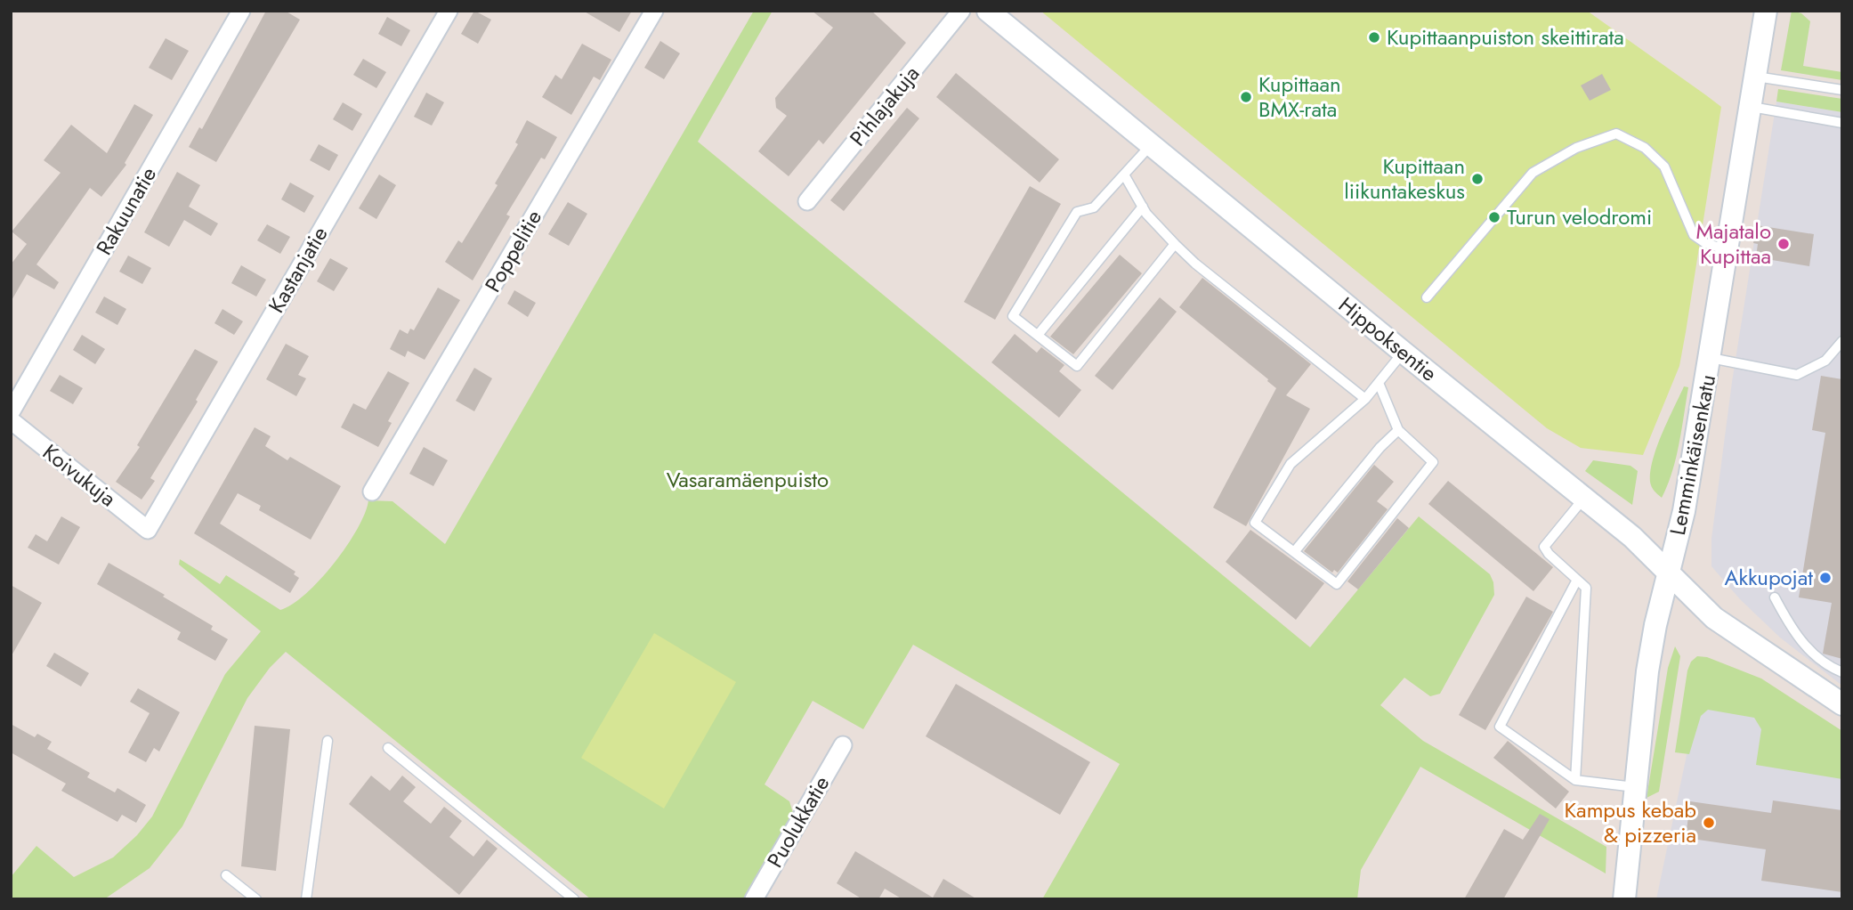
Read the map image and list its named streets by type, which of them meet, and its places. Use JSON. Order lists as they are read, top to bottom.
{
  "streets": {
    "street": [
      "Pihlajakuja",
      "Rakuunatie",
      "Poppelitie",
      "Kastanjatie",
      "Hippoksentie",
      "Lemminkäisenkatu",
      "Koivukuja",
      "Puolukkatie"
    ]
  },
  "crossings": [
    ["Kastanjatie", "Koivukuja"],
    ["Hippoksentie", "Lemminkäisenkatu"]
  ],
  "parks": ["Vasaramäenpuisto"],
  "places": [
    "Kupittaanpuiston skeittirata",
    "Kupittaan BMX-rata",
    "Kupittaan liikuntakeskus",
    "Turun velodromi",
    "Majatalo Kupittaa",
    "Akkupojat",
    "Kampus kebab & pizzeria"
  ]
}
